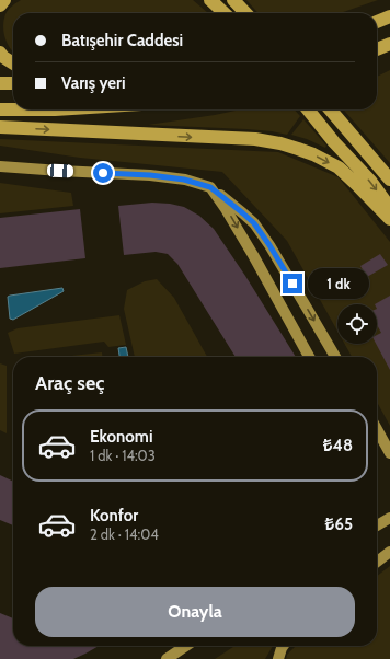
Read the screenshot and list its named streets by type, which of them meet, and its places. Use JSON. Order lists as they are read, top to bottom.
{
  "page": {
    "banner": ["Batışehir Caddesi", "Varış yeri"],
    "bubble": "1 dk",
    "heading": "Araç seç",
    "list": [
      {
        "name": "Ekonomi",
        "note": "1 dk · 14:03",
        "value": "₺48"
      },
      {
        "name": "Konfor",
        "note": "2 dk · 14:04",
        "value": "₺65"
      }
    ],
    "buttons": "Onayla"
  }
}
